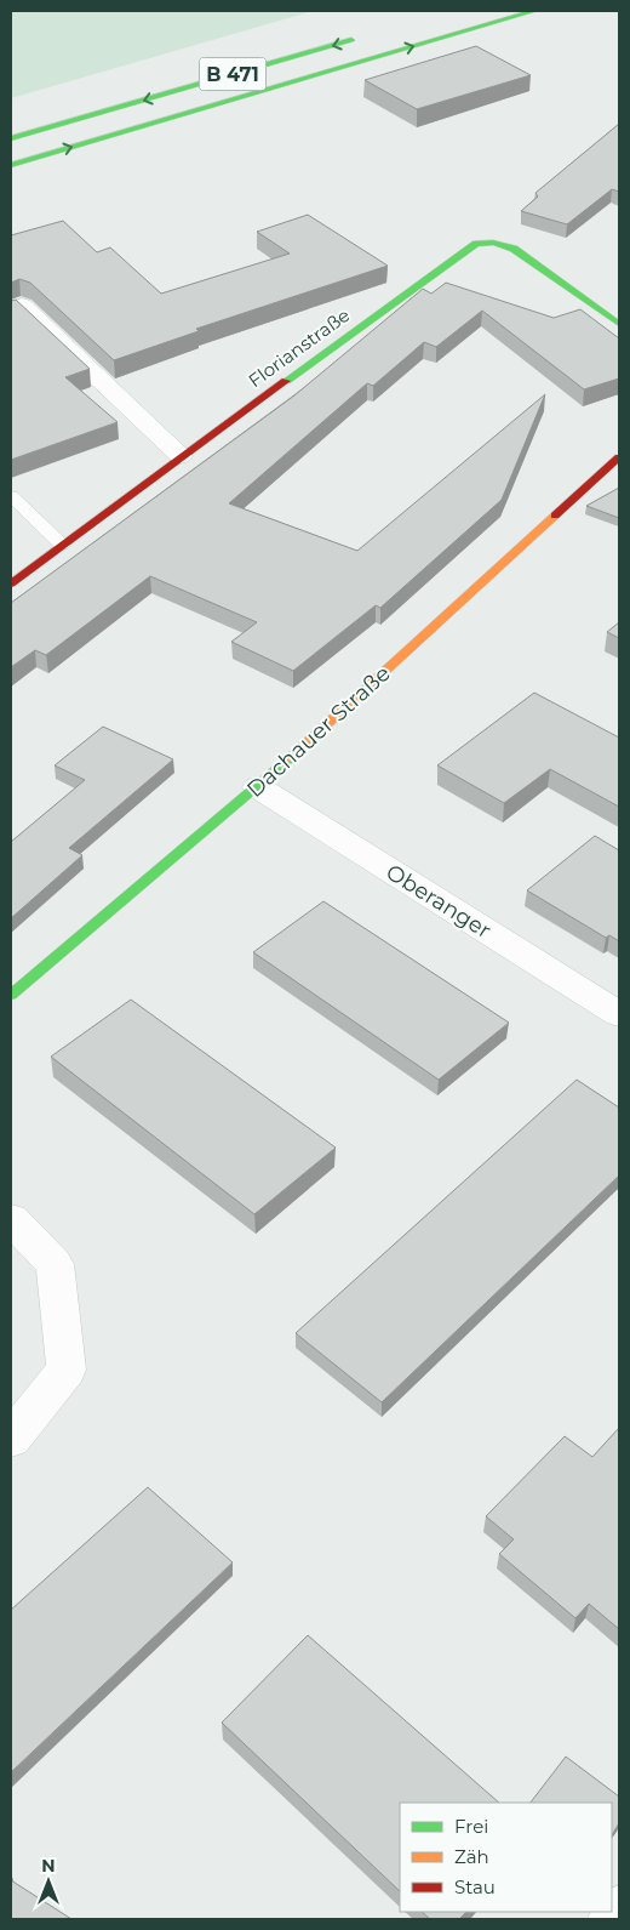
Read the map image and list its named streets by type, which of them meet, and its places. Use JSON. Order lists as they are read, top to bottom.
{
  "streets": {
    "main road": ["B 471", "Florianstraße", "Dachauer Straße"],
    "street": ["Oberanger"]
  },
  "crossings": [
    ["Dachauer Straße", "Oberanger"]
  ],
  "legend": ["Frei", "Zäh", "Stau"],
  "north": "top"
}
